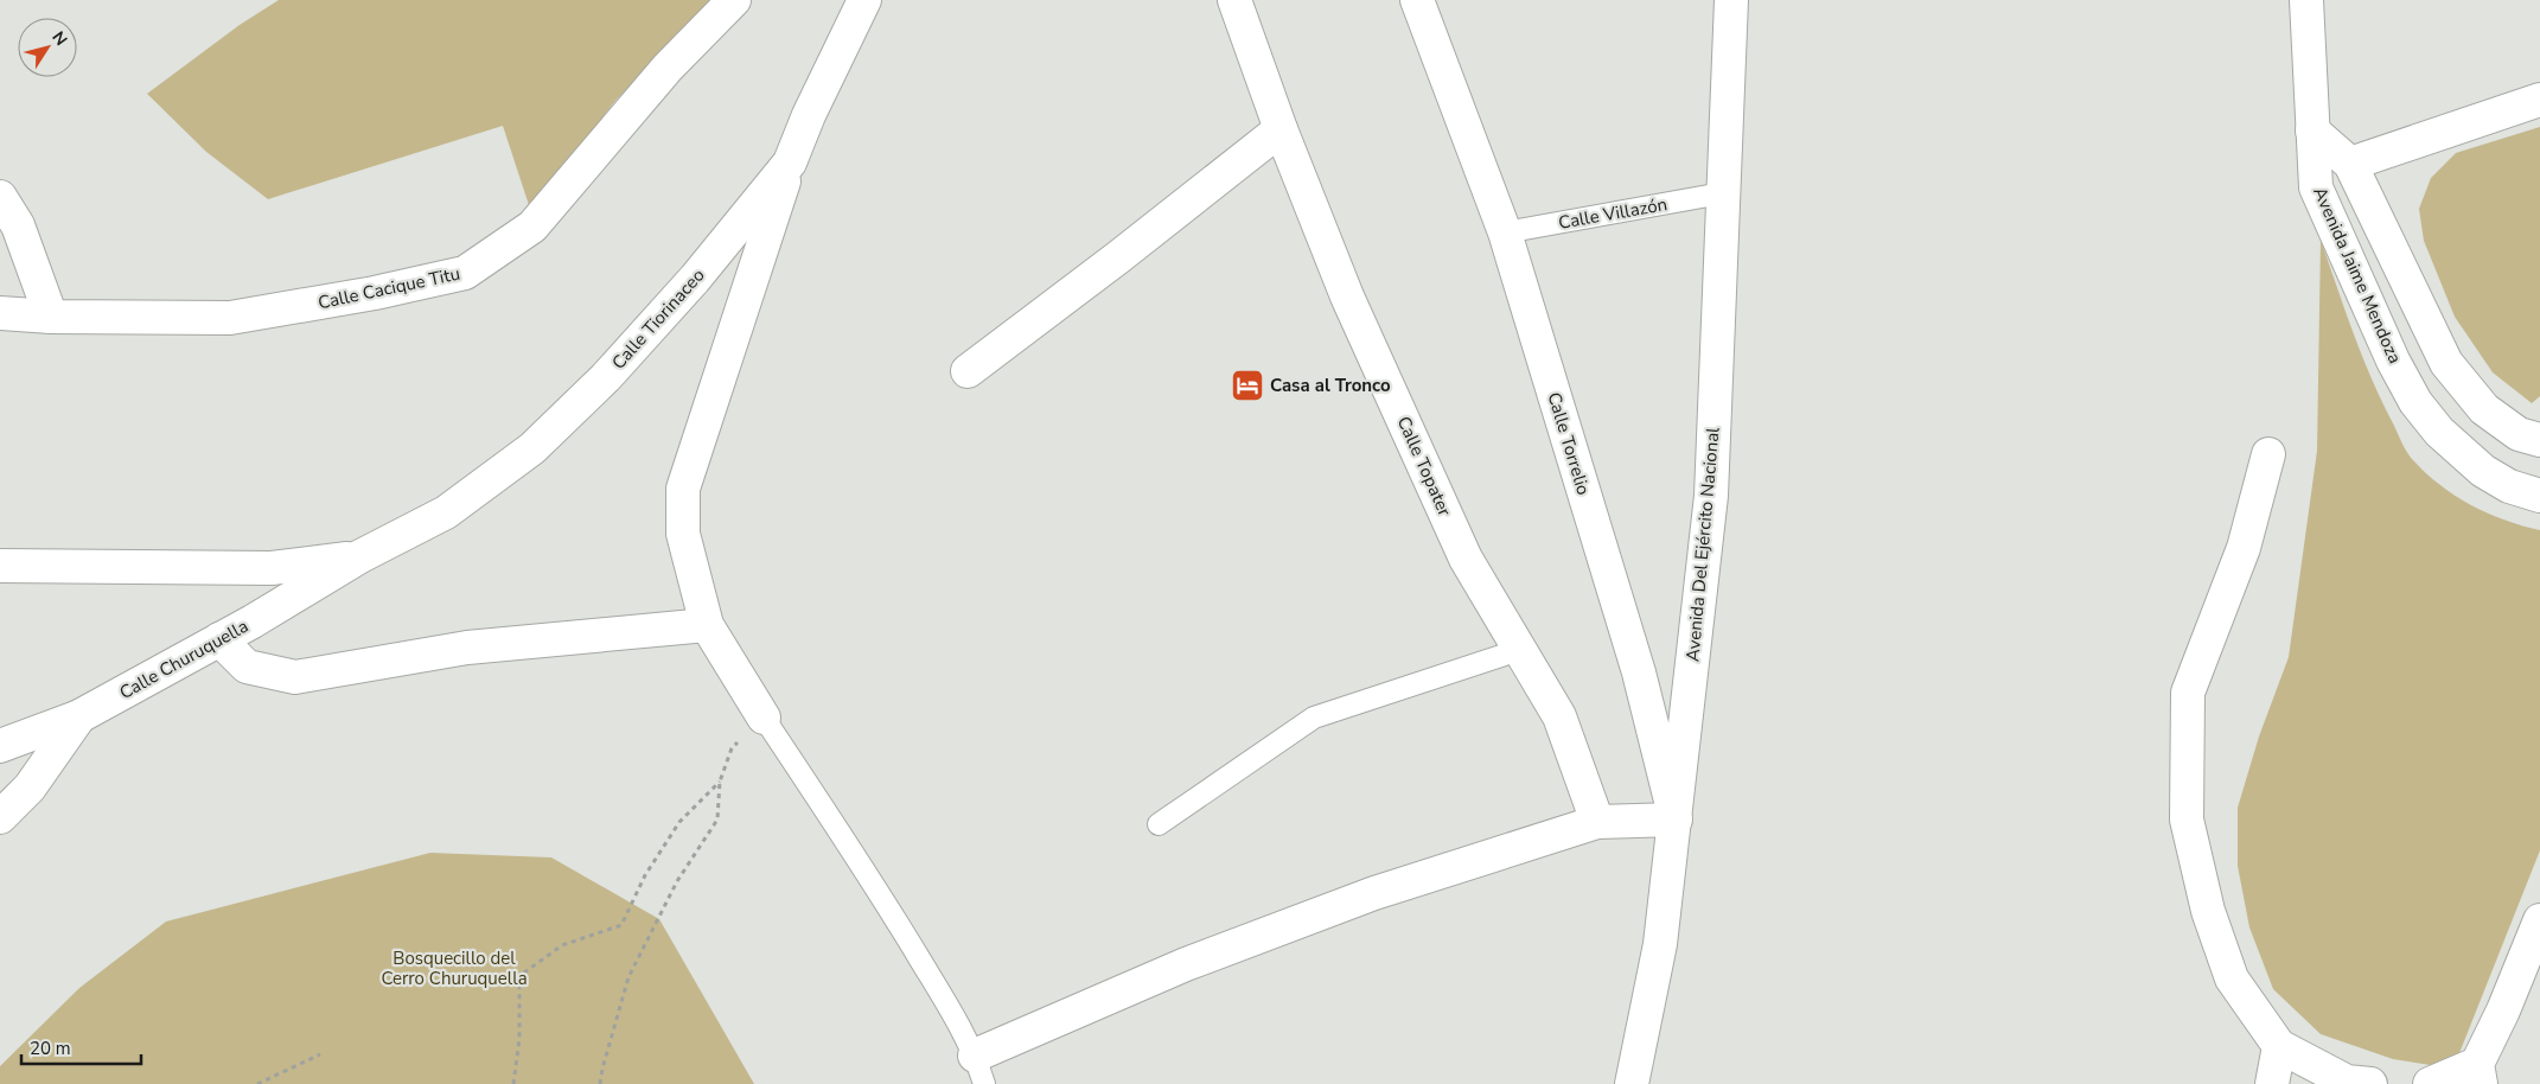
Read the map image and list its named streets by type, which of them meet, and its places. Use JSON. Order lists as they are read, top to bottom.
{
  "streets": {
    "street": [
      "Avenida Jaime Mendoza",
      "Calle Cacique Titu",
      "Calle Tiorinaceo",
      "Calle Torrelio",
      "Calle Topater",
      "Avenida Del Ejército Nacional",
      "Calle Churuquella"
    ],
    "lane": ["Calle Villazón"]
  },
  "crossings": [
    ["Calle Villazón", "Calle Torrelio"],
    ["Calle Villazón", "Avenida Del Ejército Nacional"],
    ["Calle Tiorinaceo", "Calle Churuquella"],
    ["Calle Torrelio", "Avenida Del Ejército Nacional"]
  ],
  "parks": ["Bosquecillo del Cerro Churuquella"],
  "places": {
    "hotel": ["Casa al Tronco"]
  },
  "scale_bar": "20 m",
  "north": "top right"
}
